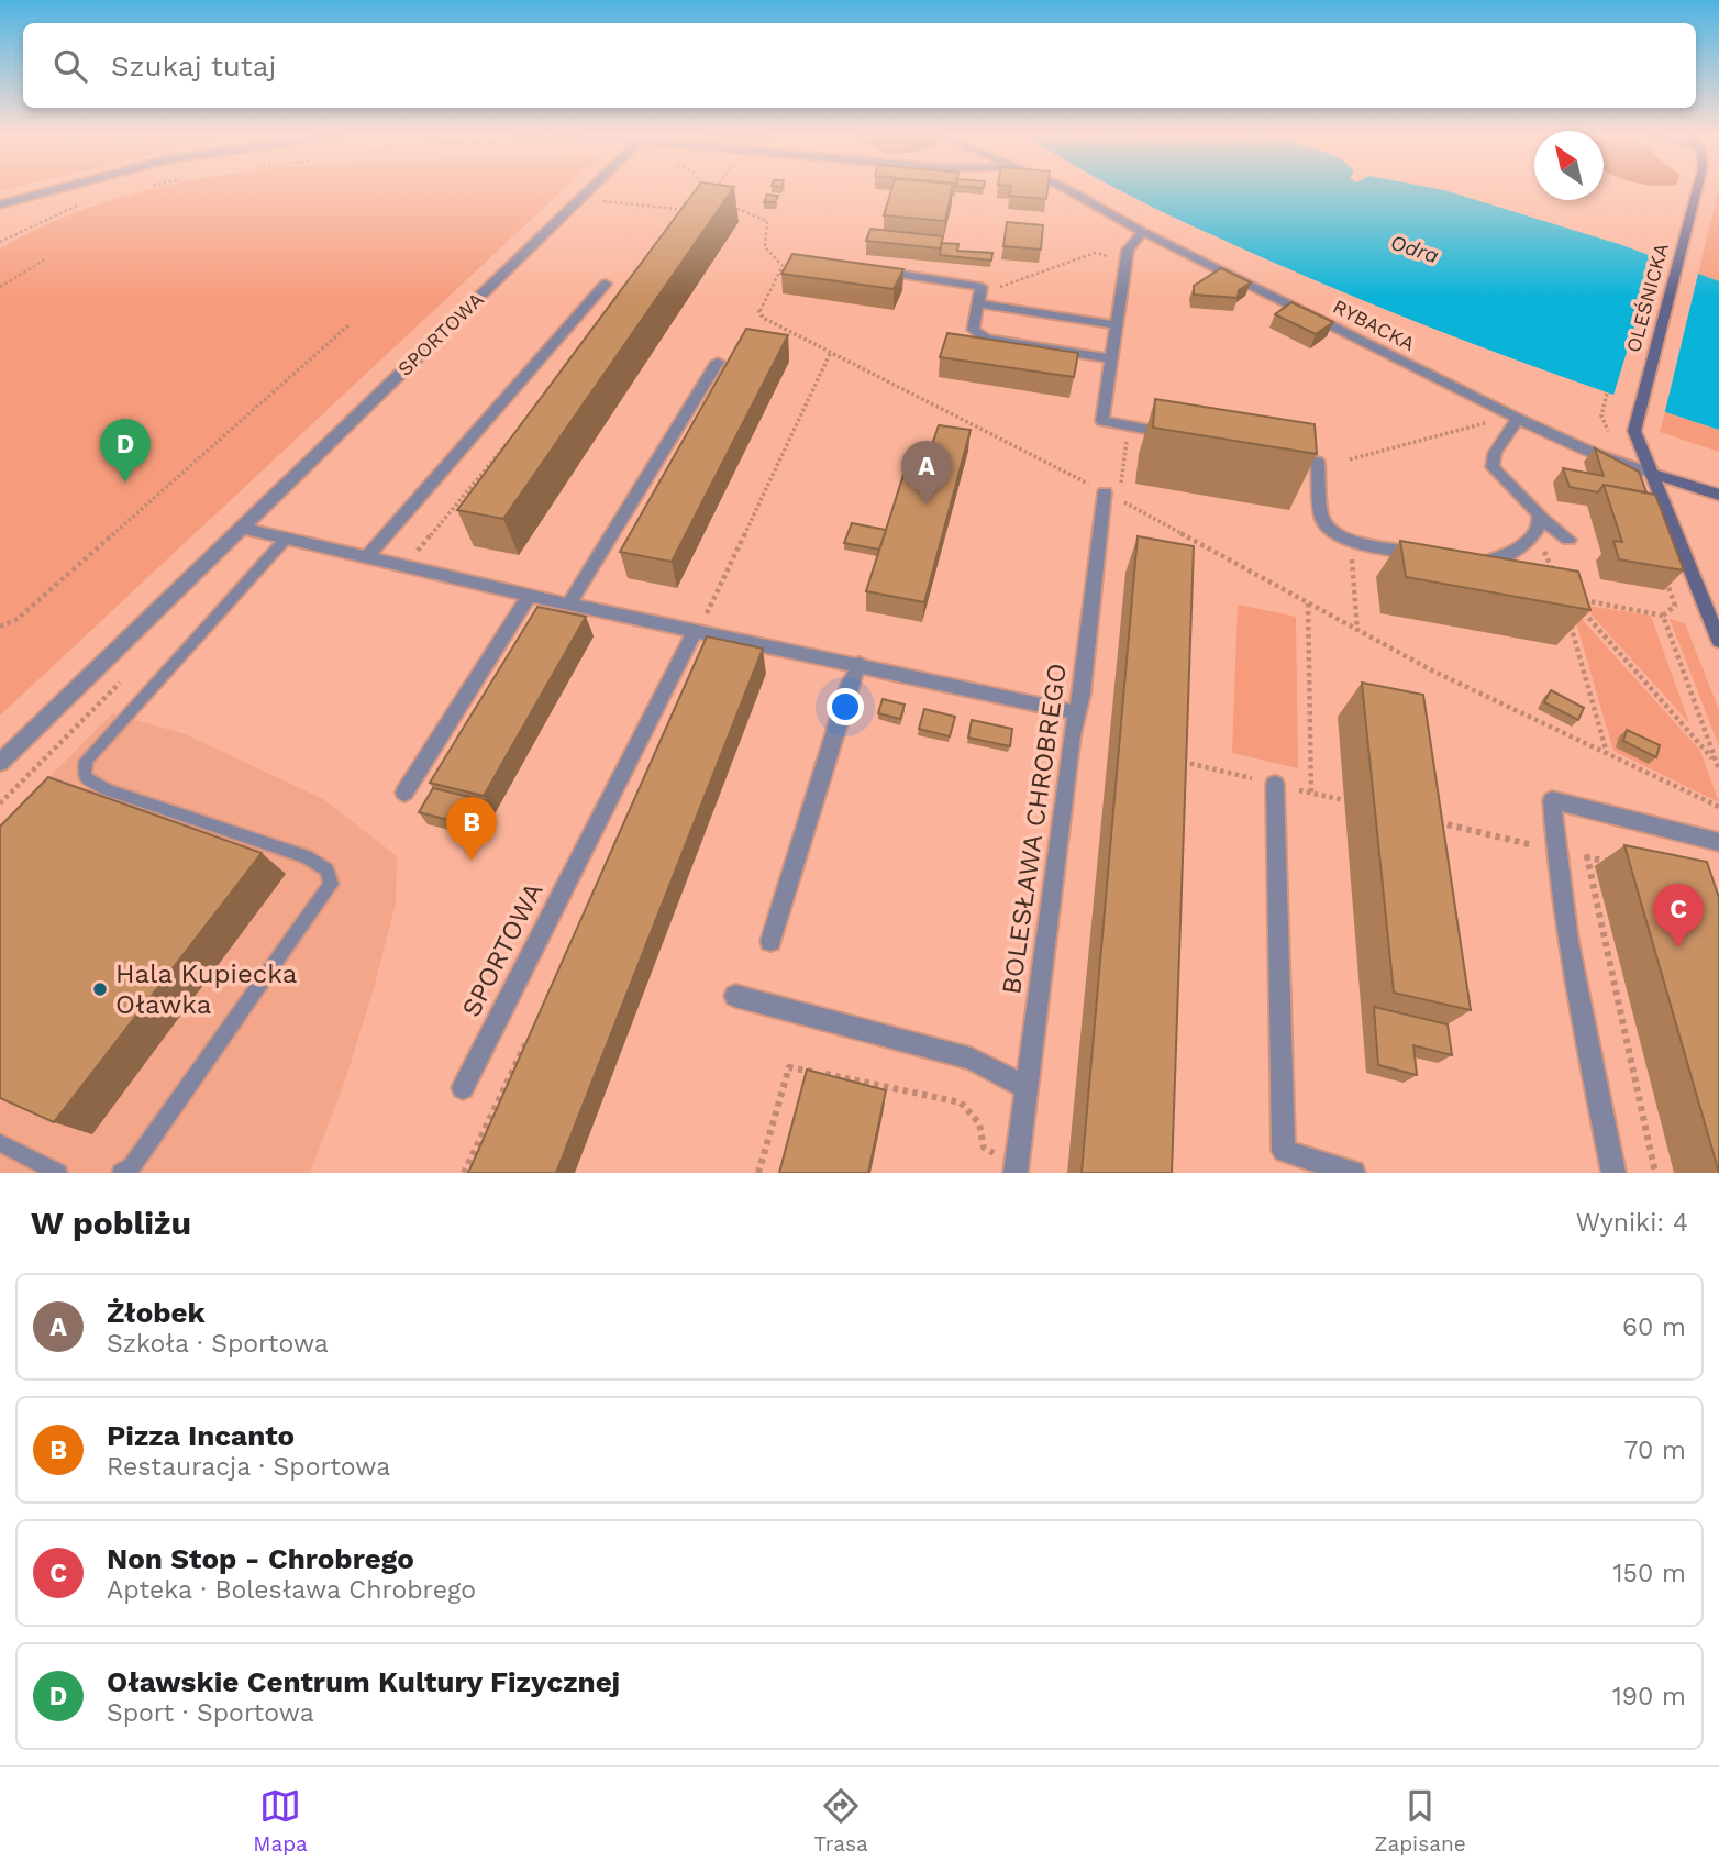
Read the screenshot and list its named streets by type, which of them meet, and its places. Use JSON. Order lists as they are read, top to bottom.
{
  "streets": {
    "main road": ["OLEŚNICKA", "RYBACKA"],
    "street": ["SPORTOWA", "BOLESŁAWA CHROBREGO"]
  },
  "crossings": [
    ["OLEŚNICKA", "RYBACKA"]
  ],
  "water": ["Odra"],
  "places": ["Hala Kupiecka Oławka"],
  "north": "top left",
  "page": {
    "search": "Szukaj tutaj",
    "pins": [
      "D",
      "A",
      "B",
      "C"
    ],
    "heading": ["W pobliżu", "Wyniki: 4"],
    "list": [
      {
        "mark": "A",
        "name": "Żłobek",
        "note": "Szkoła · Sportowa",
        "value": "60 m"
      },
      {
        "mark": "B",
        "name": "Pizza Incanto",
        "note": "Restauracja · Sportowa",
        "value": "70 m"
      },
      {
        "mark": "C",
        "name": "Non Stop - Chrobrego",
        "note": "Apteka · Bolesława Chrobrego",
        "value": "150 m"
      },
      {
        "mark": "D",
        "name": "Oławskie Centrum Kultury Fizycznej",
        "note": "Sport · Sportowa",
        "value": "190 m"
      }
    ],
    "nav": ["Mapa", "Trasa", "Zapisane"]
  }
}
